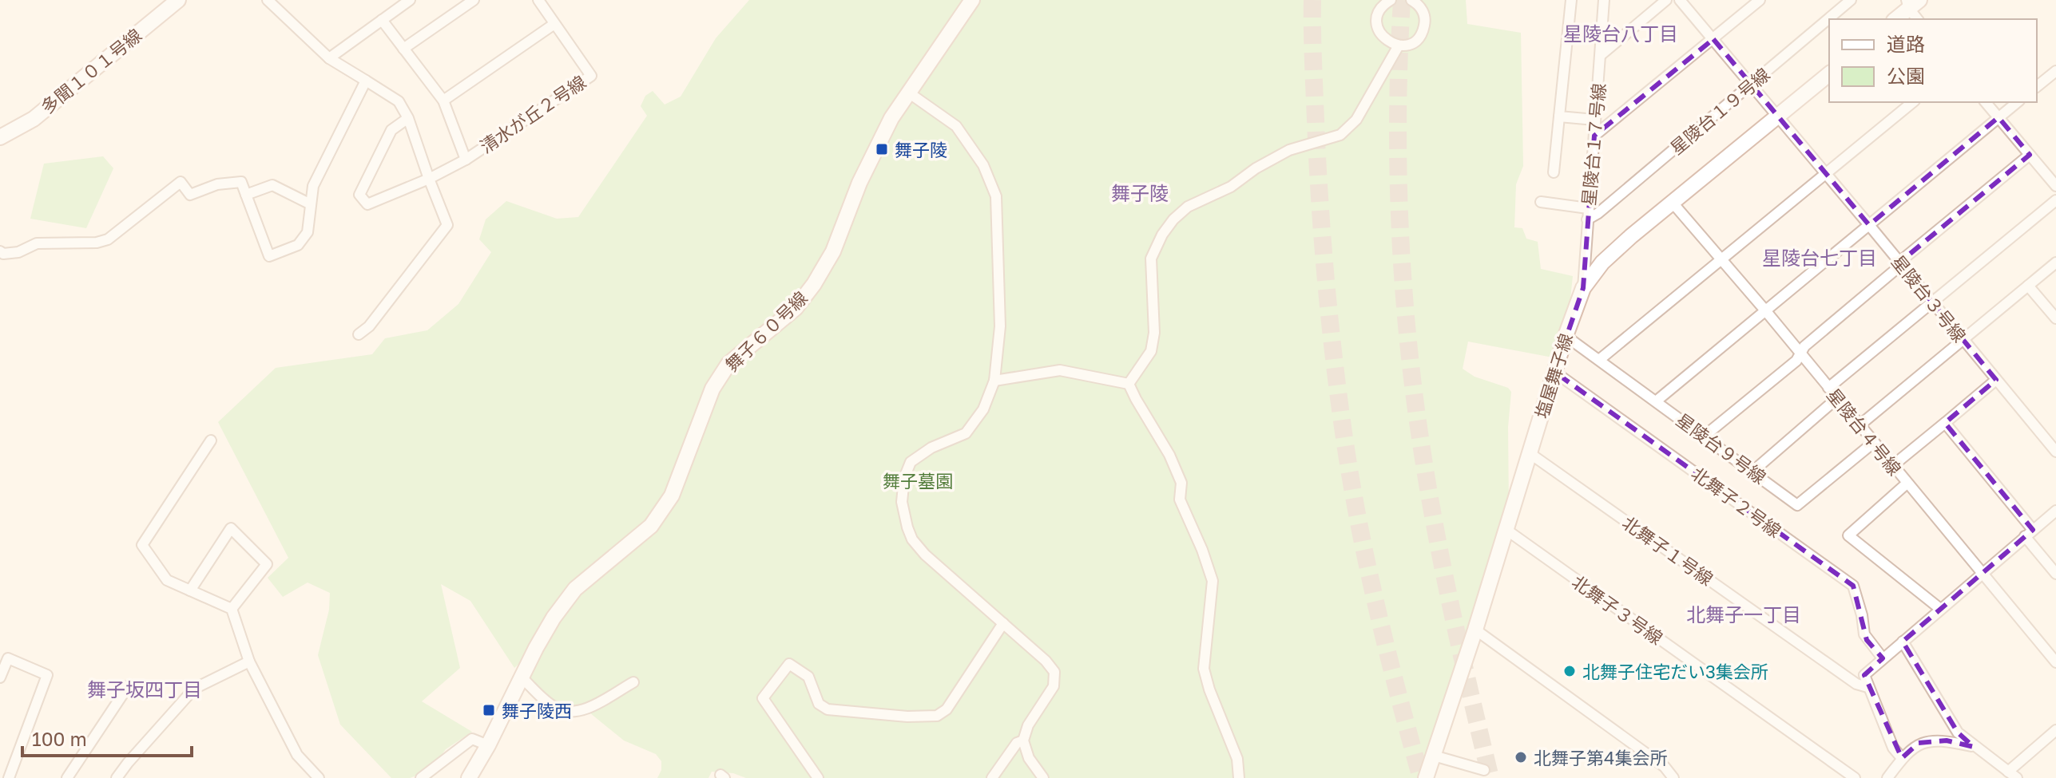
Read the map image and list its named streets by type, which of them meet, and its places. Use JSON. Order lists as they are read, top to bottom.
{
  "streets": {
    "street": [
      "多聞１０１号線",
      "星陵台１９号線",
      "清水が丘２号線",
      "星陵台１７号線",
      "星陵台３号線",
      "舞子６０号線",
      "塩屋舞子線",
      "星陵台４号線",
      "星陵台９号線",
      "北舞子２号線",
      "北舞子１号線",
      "北舞子３号線"
    ]
  },
  "crossings": [
    ["星陵台１９号線", "星陵台１７号線"],
    ["星陵台１９号線", "星陵台３号線"],
    ["星陵台１７号線", "塩屋舞子線"],
    ["星陵台３号線", "塩屋舞子線"],
    ["塩屋舞子線", "星陵台４号線"],
    ["塩屋舞子線", "星陵台９号線"],
    ["塩屋舞子線", "北舞子２号線"],
    ["塩屋舞子線", "北舞子１号線"],
    ["塩屋舞子線", "北舞子３号線"],
    ["星陵台４号線", "星陵台９号線"]
  ],
  "districts": [
    "星陵台八丁目",
    "舞子陵",
    "星陵台七丁目",
    "北舞子一丁目",
    "舞子坂四丁目"
  ],
  "parks": ["舞子墓園"],
  "places": {
    "transit": ["舞子陵", "舞子陵西"],
    "other": ["北舞子住宅だい3集会所", "北舞子第4集会所"]
  },
  "legend": ["道路", "公園"],
  "scale_bar": "100 m"
}
